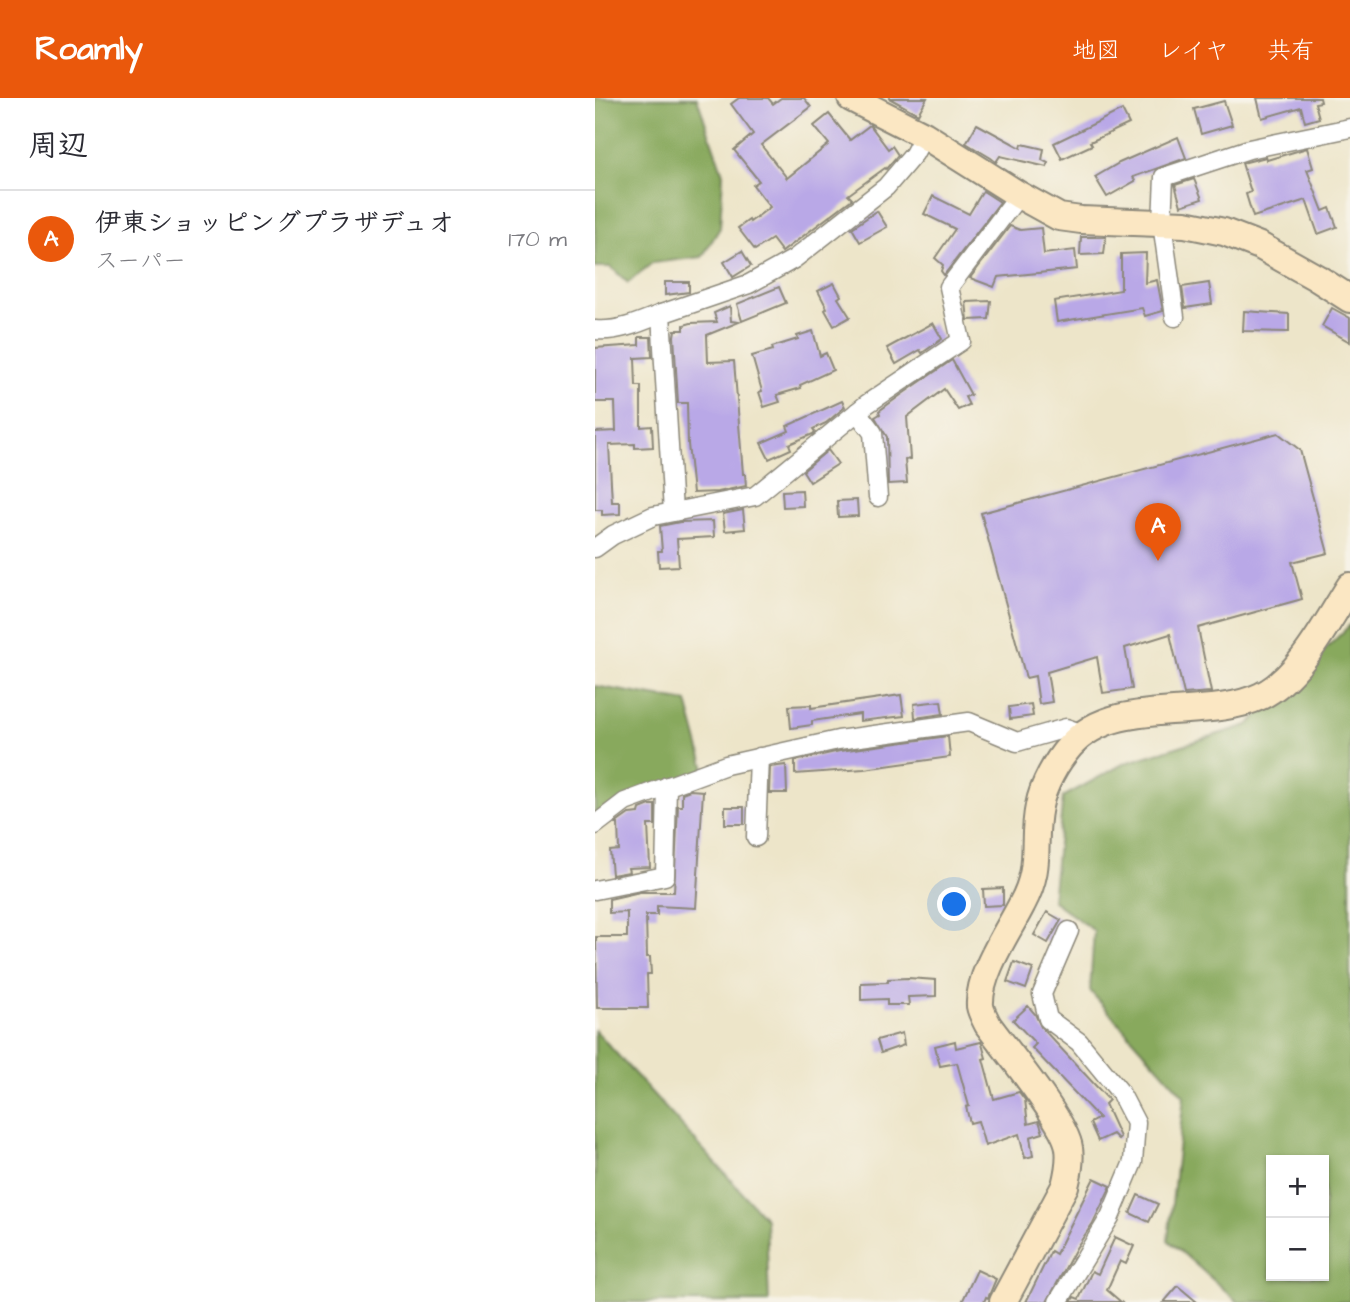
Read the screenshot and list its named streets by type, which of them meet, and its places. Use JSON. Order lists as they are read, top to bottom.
{
  "page": {
    "header": "Roamly",
    "nav": ["地図", "レイヤ", "共有"],
    "heading": "周辺",
    "list": [
      {
        "mark": "A",
        "name": "伊東ショッピングプラザデュオ",
        "note": "スーパー",
        "value": "170 m"
      }
    ],
    "pins": "A",
    "map_buttons": ["+", "−"]
  }
}
